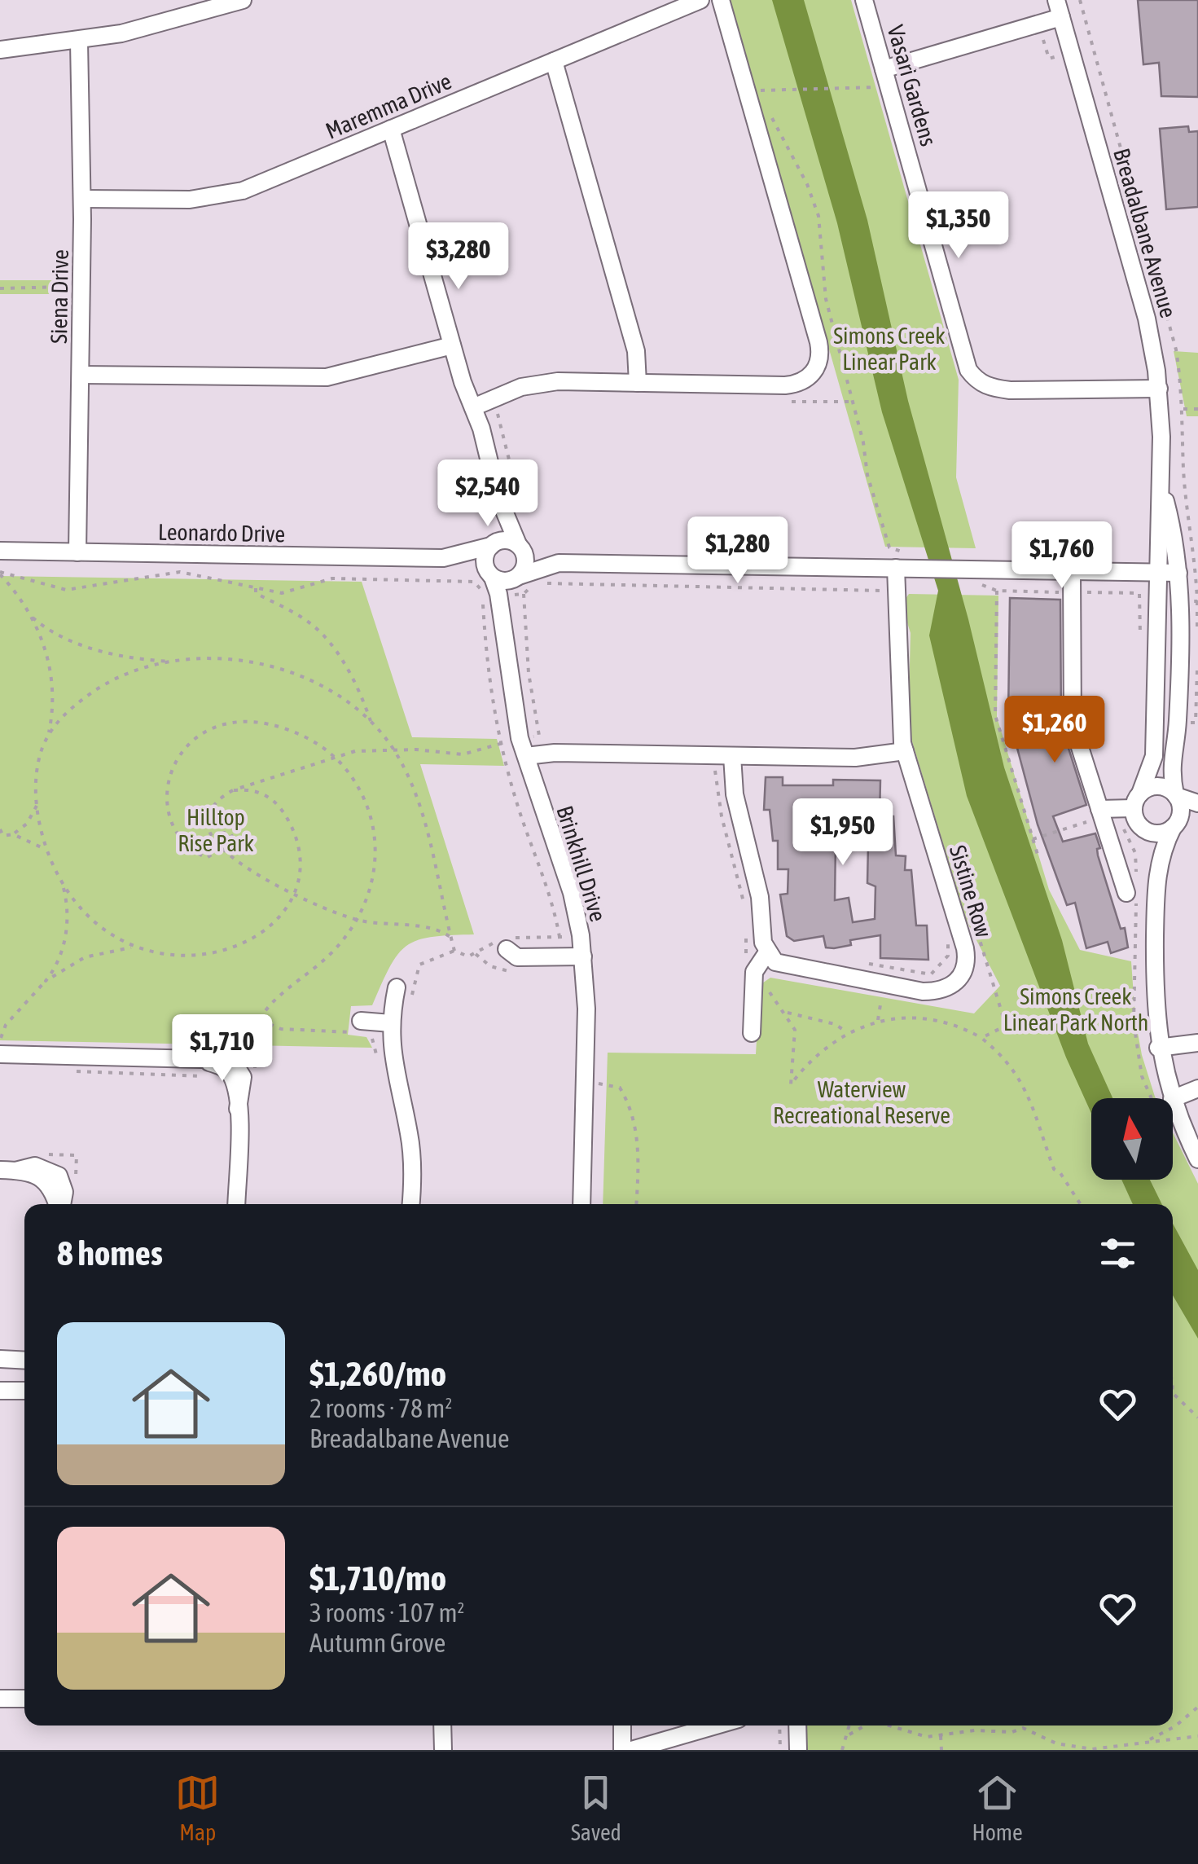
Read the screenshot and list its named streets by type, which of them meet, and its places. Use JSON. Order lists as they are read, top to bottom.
{
  "streets": {
    "street": [
      "Vasari Gardens",
      "Maremma Drive",
      "Breadalbane Avenue",
      "Siena Drive",
      "Leonardo Drive",
      "Brinkhill Drive",
      "Sistine Row"
    ]
  },
  "crossings": [
    ["Vasari Gardens", "Breadalbane Avenue"],
    ["Maremma Drive", "Siena Drive"],
    ["Siena Drive", "Leonardo Drive"],
    ["Leonardo Drive", "Brinkhill Drive"]
  ],
  "parks": [
    "Simons Creek Linear Park",
    "Hilltop Rise Park",
    "Simons Creek Linear Park North",
    "Waterview Recreational Reserve"
  ],
  "north": "top",
  "page": {
    "price": [
      "$1,350",
      "$3,280",
      "$2,540",
      "$1,280",
      "$1,760",
      "$1,260",
      "$1,950",
      "$1,710"
    ],
    "heading": "8 homes",
    "list": [
      {
        "name": "$1,260/mo",
        "note": "2 rooms · 78 m² · Breadalbane Avenue"
      },
      {
        "name": "$1,710/mo",
        "note": "3 rooms · 107 m² · Autumn Grove"
      }
    ],
    "tabs": ["Map", "Saved", "Home"]
  }
}
